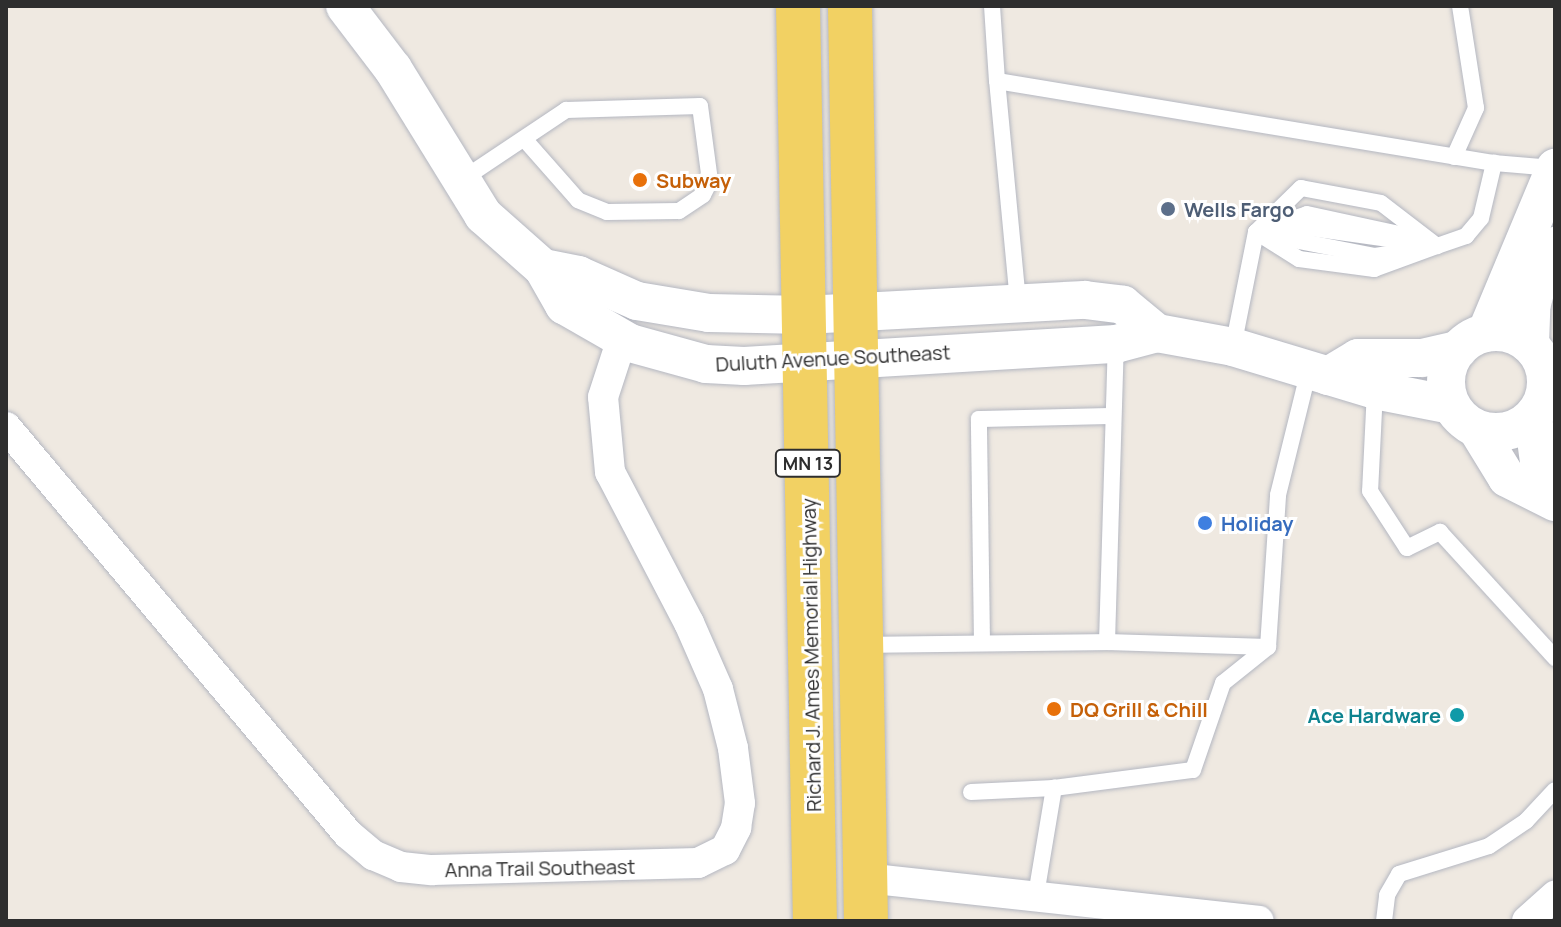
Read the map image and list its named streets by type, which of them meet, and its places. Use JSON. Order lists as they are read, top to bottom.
{
  "streets": {
    "main road": ["MN 13", "Richard J. Ames Memorial Highway"],
    "street": ["Duluth Avenue Southeast", "Anna Trail Southeast"]
  },
  "crossings": [
    ["Duluth Avenue Southeast", "MN 13"],
    ["Duluth Avenue Southeast", "Richard J. Ames Memorial Highway"],
    ["Duluth Avenue Southeast", "Anna Trail Southeast"]
  ],
  "places": [
    "Subway",
    "Wells Fargo",
    "Holiday",
    "DQ Grill & Chill",
    "Ace Hardware"
  ]
}
